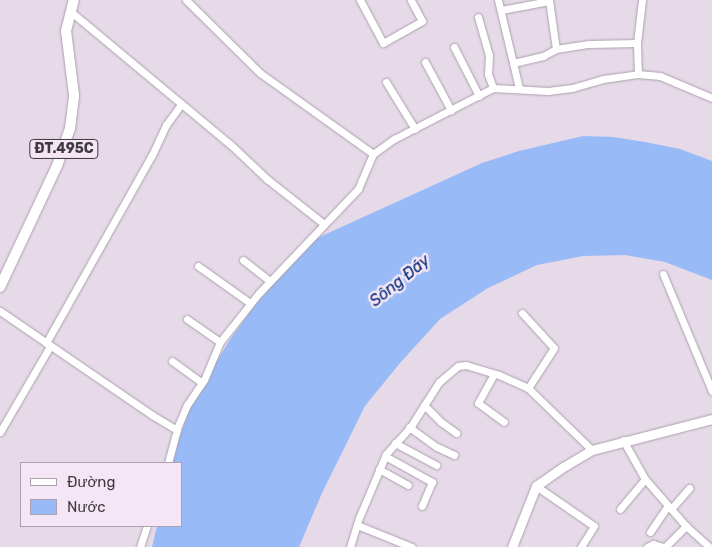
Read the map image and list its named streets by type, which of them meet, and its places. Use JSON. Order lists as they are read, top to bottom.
{
  "streets": {
    "main road": ["ĐT.495C"]
  },
  "water": ["Sông Đáy"],
  "legend": ["Đường", "Nước"]
}
